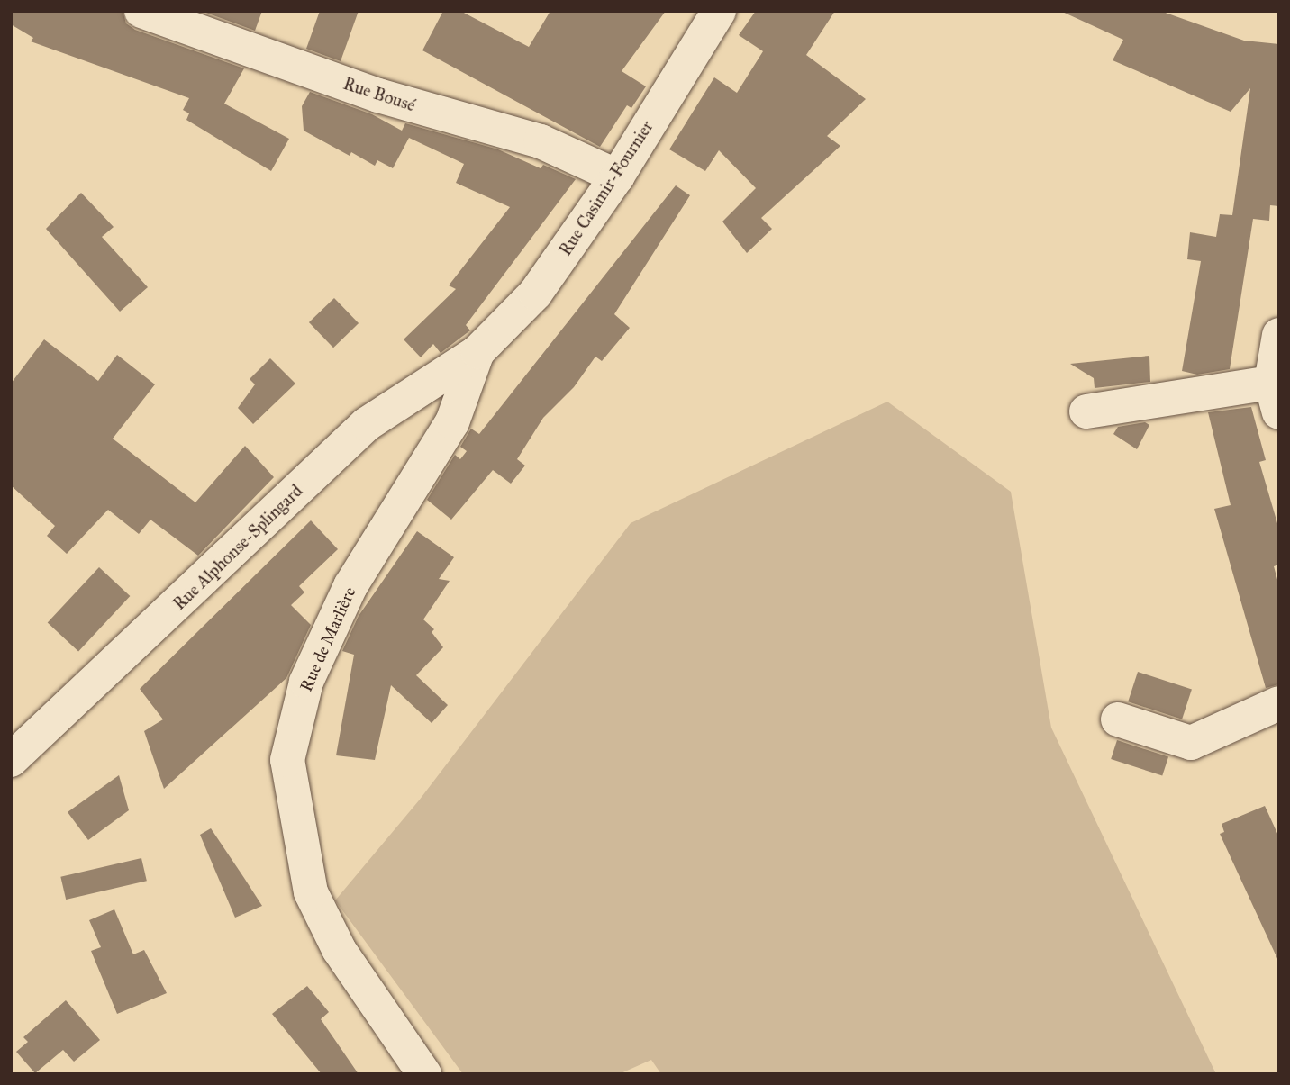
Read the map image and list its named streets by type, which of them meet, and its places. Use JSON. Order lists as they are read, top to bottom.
{
  "streets": {
    "street": [
      "Rue Bousé",
      "Rue Casimir-Fournier",
      "Rue Alphonse-Splingard",
      "Rue de Marlière"
    ]
  },
  "crossings": [
    ["Rue Bousé", "Rue Casimir-Fournier"],
    ["Rue Casimir-Fournier", "Rue Alphonse-Splingard"],
    ["Rue Casimir-Fournier", "Rue de Marlière"],
    ["Rue Alphonse-Splingard", "Rue de Marlière"]
  ]
}
